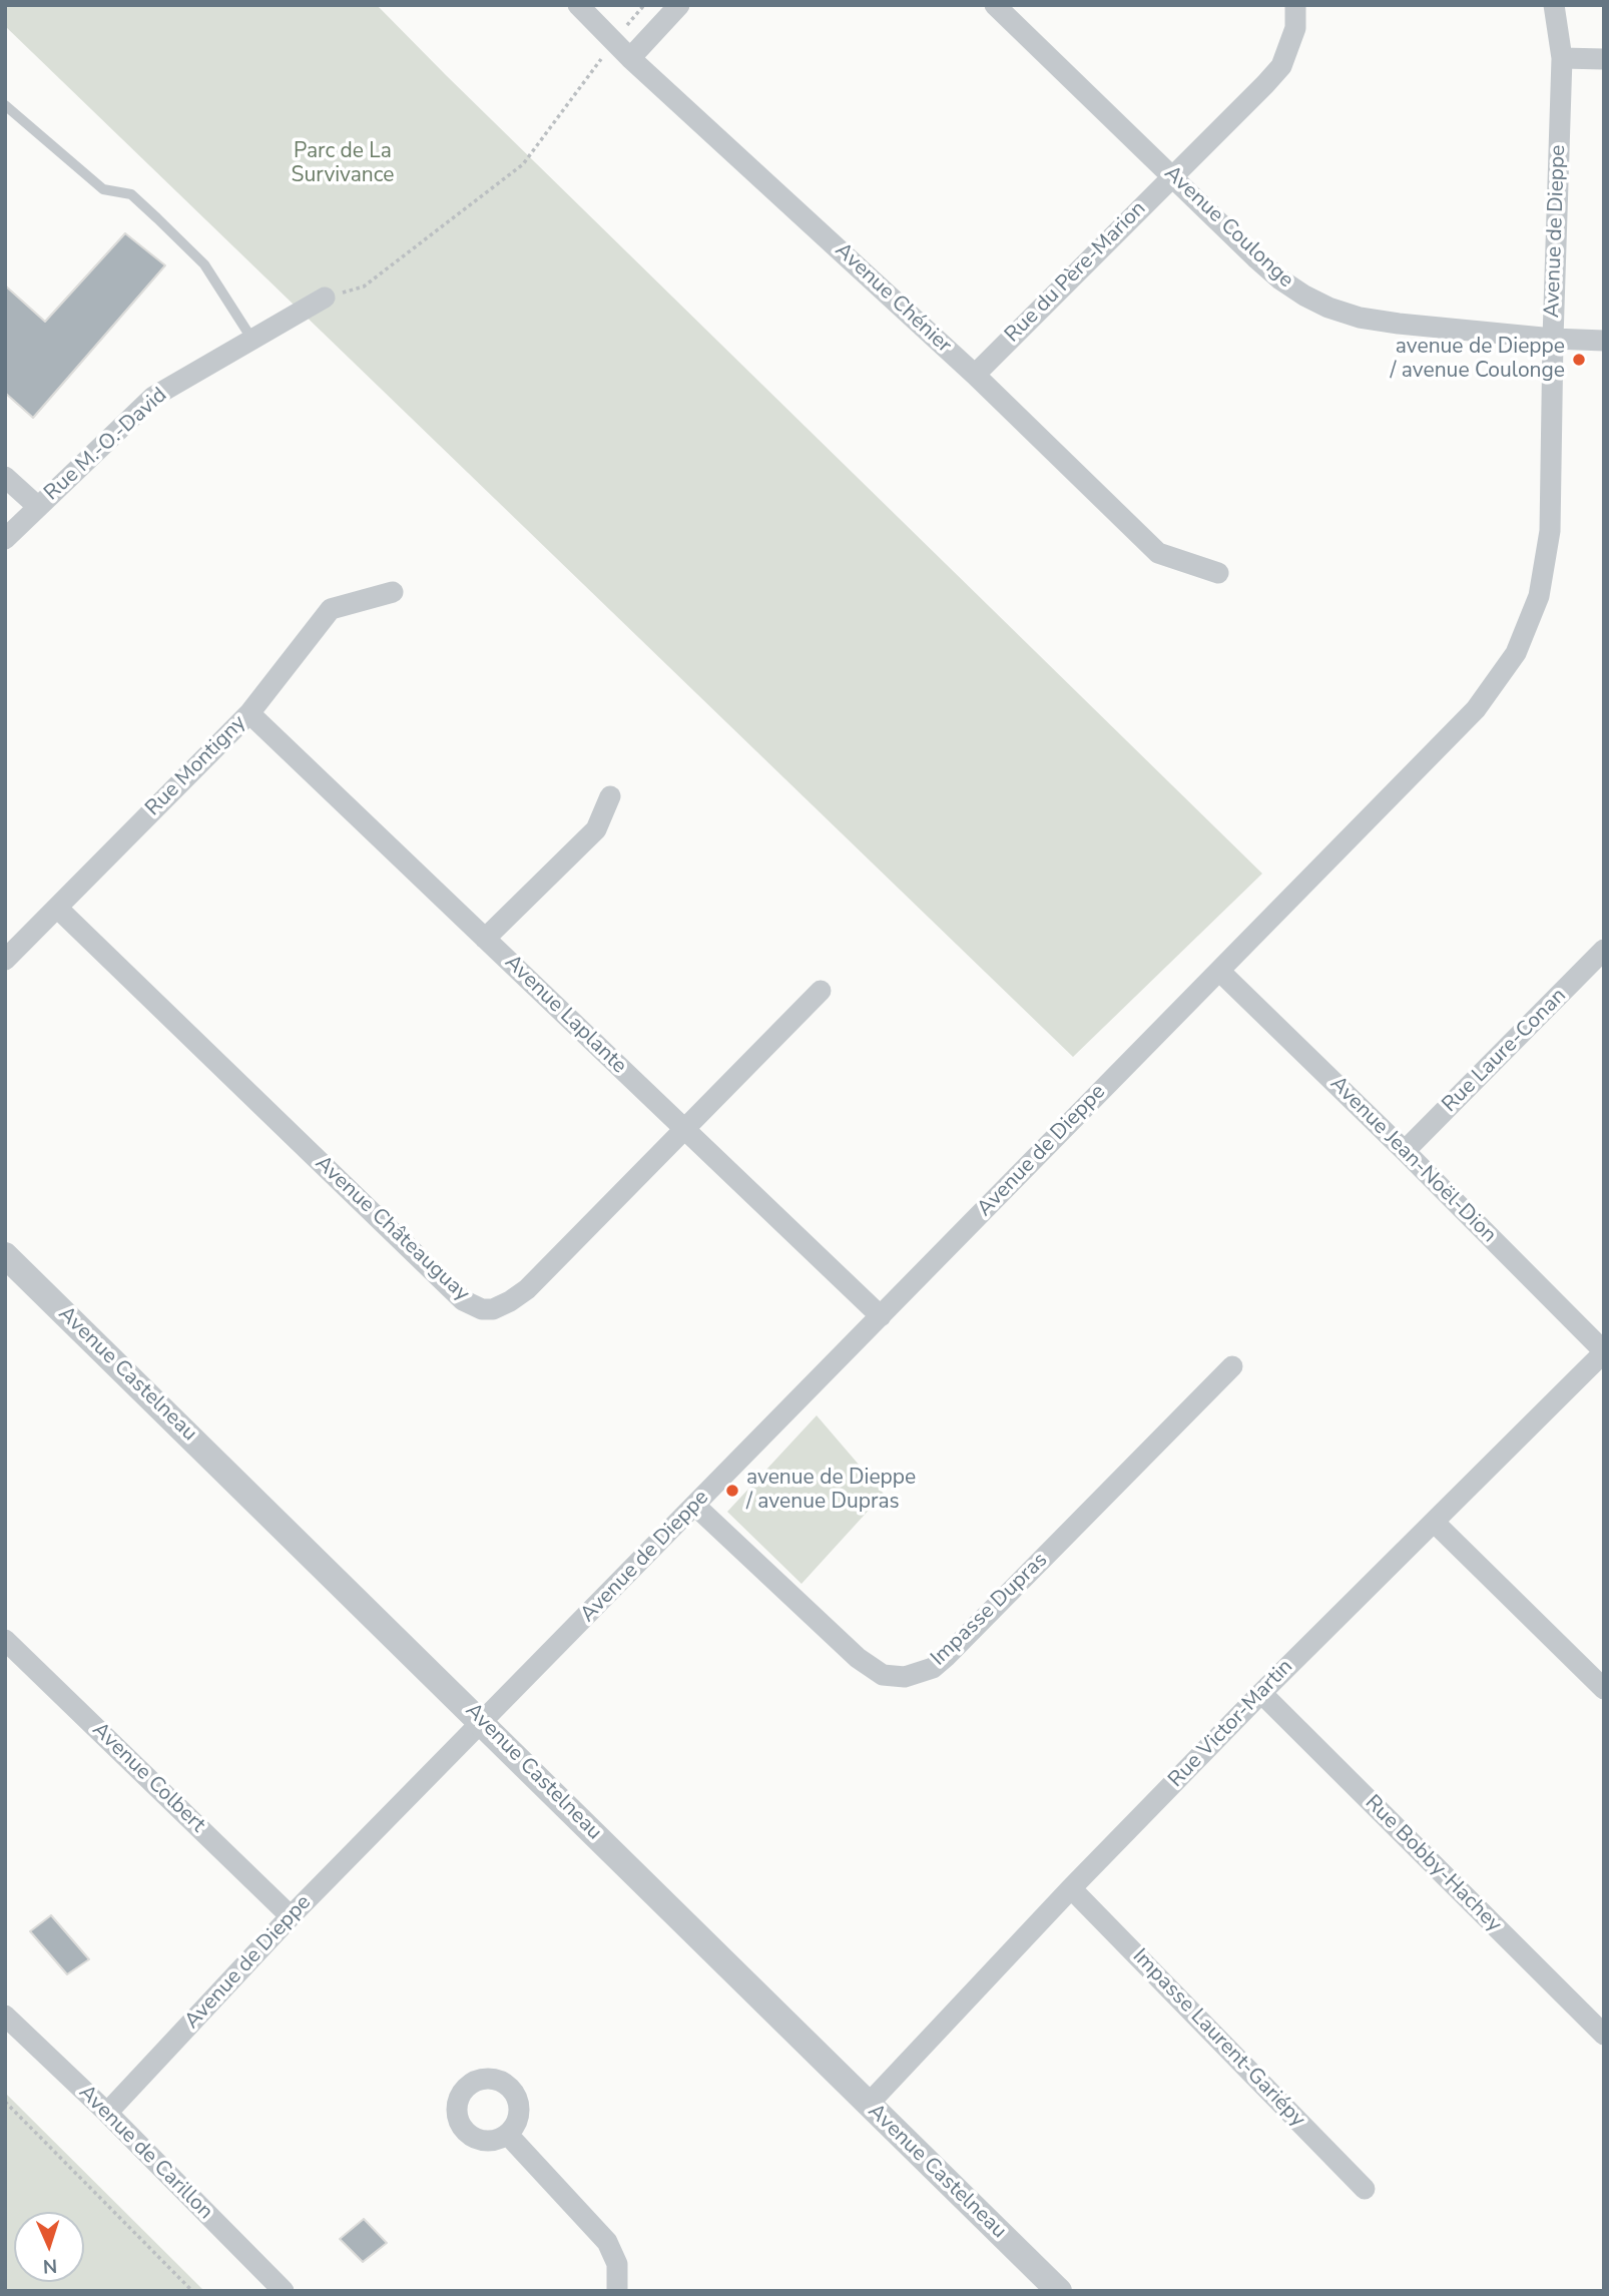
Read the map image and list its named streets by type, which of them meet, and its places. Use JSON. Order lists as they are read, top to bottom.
{
  "streets": {
    "street": [
      "Avenue Coulonge",
      "Avenue de Dieppe",
      "Rue du Père-Marion",
      "Avenue Chénier",
      "Rue M.-O.-David",
      "Rue Montigny",
      "Avenue Laplante",
      "Rue Laure-Conan",
      "Avenue Jean-Noël-Dion",
      "Avenue Châteauguay",
      "Avenue Castelneau",
      "Impasse Dupras",
      "Rue Victor-Martin",
      "Avenue Colbert",
      "Rue Bobby-Hachey",
      "Impasse Laurent-Gariépy",
      "Avenue de Carillon"
    ]
  },
  "crossings": [
    ["Avenue Coulonge", "Avenue de Dieppe"],
    ["Avenue Coulonge", "Rue du Père-Marion"],
    ["Avenue de Dieppe", "Avenue Laplante"],
    ["Avenue de Dieppe", "Avenue Jean-Noël-Dion"],
    ["Avenue de Dieppe", "Avenue Castelneau"],
    ["Avenue de Dieppe", "Impasse Dupras"],
    ["Avenue de Dieppe", "Avenue Colbert"],
    ["Avenue de Dieppe", "Avenue de Carillon"],
    ["Rue du Père-Marion", "Avenue Chénier"],
    ["Rue Montigny", "Avenue Laplante"],
    ["Rue Montigny", "Avenue Châteauguay"],
    ["Avenue Laplante", "Avenue Châteauguay"],
    ["Rue Laure-Conan", "Avenue Jean-Noël-Dion"],
    ["Avenue Jean-Noël-Dion", "Rue Victor-Martin"],
    ["Avenue Castelneau", "Rue Victor-Martin"],
    ["Rue Victor-Martin", "Rue Bobby-Hachey"],
    ["Rue Victor-Martin", "Impasse Laurent-Gariépy"]
  ],
  "parks": ["Parc de La Survivance"],
  "places": ["avenue de Dieppe / avenue Coulonge", "avenue de Dieppe / avenue Dupras"],
  "north": "bottom"
}
